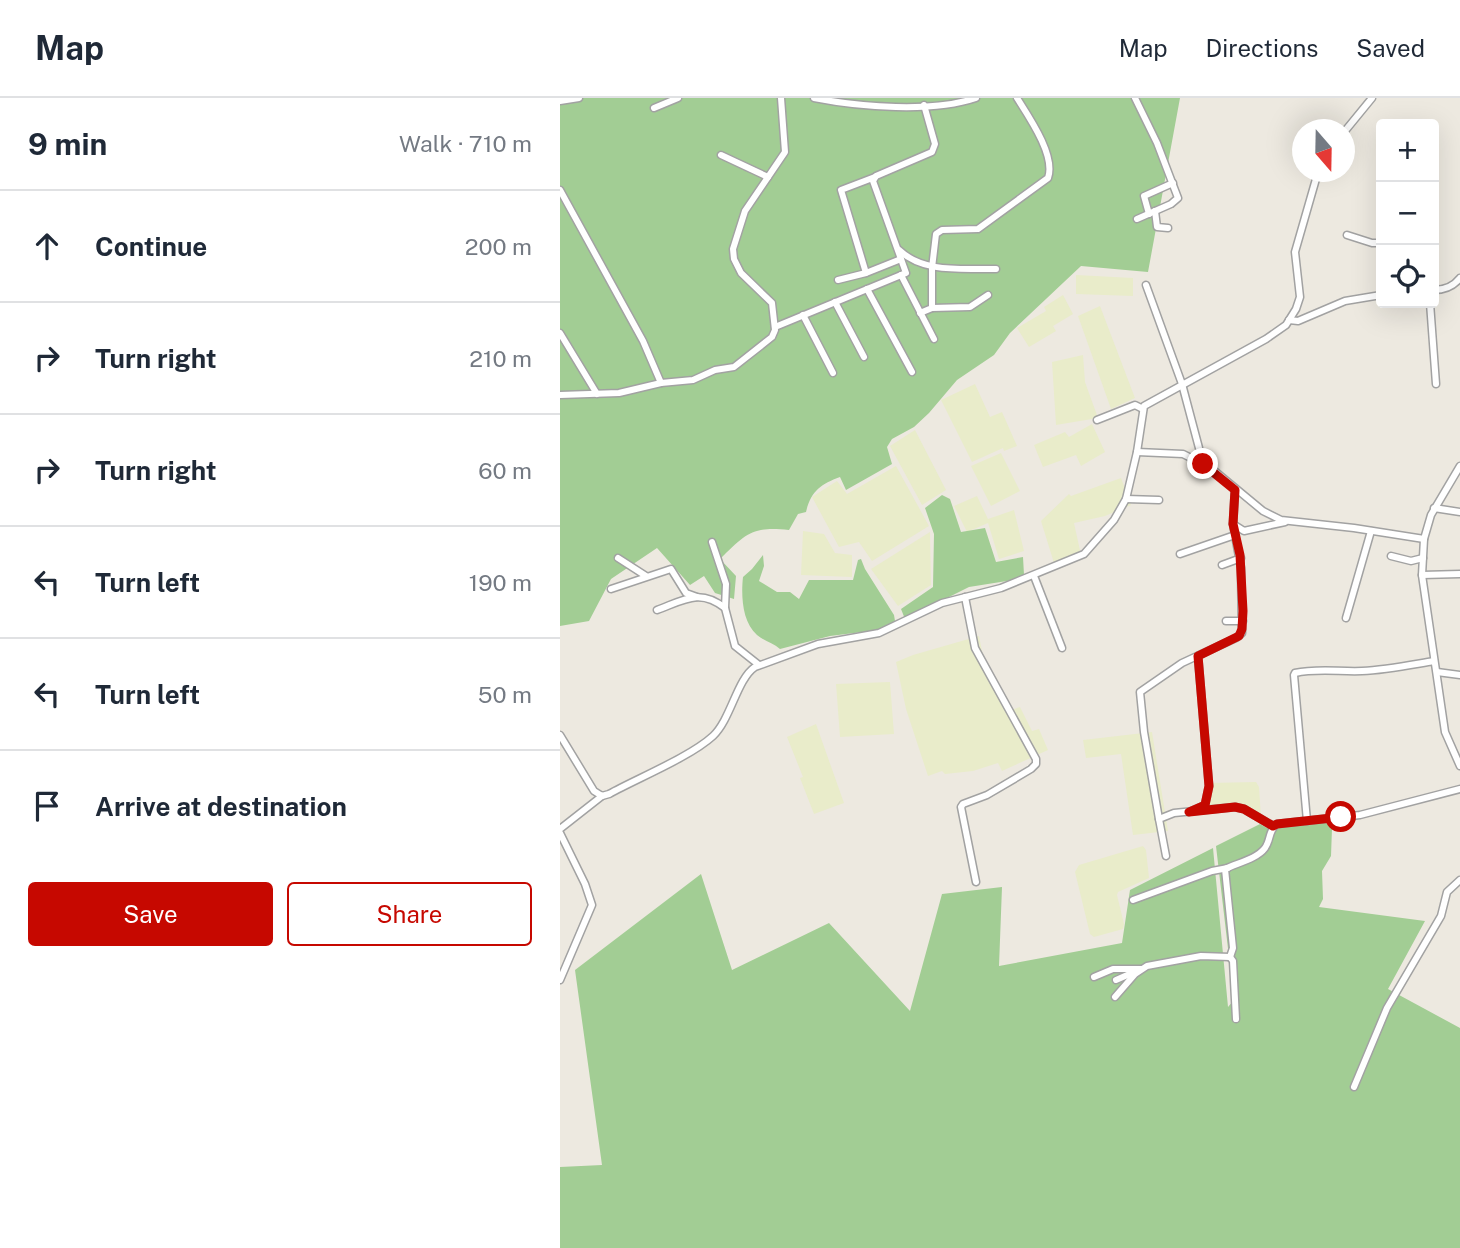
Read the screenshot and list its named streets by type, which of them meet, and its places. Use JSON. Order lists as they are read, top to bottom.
{
  "north": "bottom",
  "page": {
    "header": "Map",
    "nav": ["Map", "Directions", "Saved"],
    "heading": ["9 min", "Walk · 710 m"],
    "map_buttons": ["+", "−"],
    "list": [
      ["Continue", "200 m"],
      ["Turn right", "210 m"],
      ["Turn right", "60 m"],
      ["Turn left", "190 m"],
      ["Turn left", "50 m"],
      "Arrive at destination"
    ],
    "buttons": ["Save", "Share"]
  }
}
